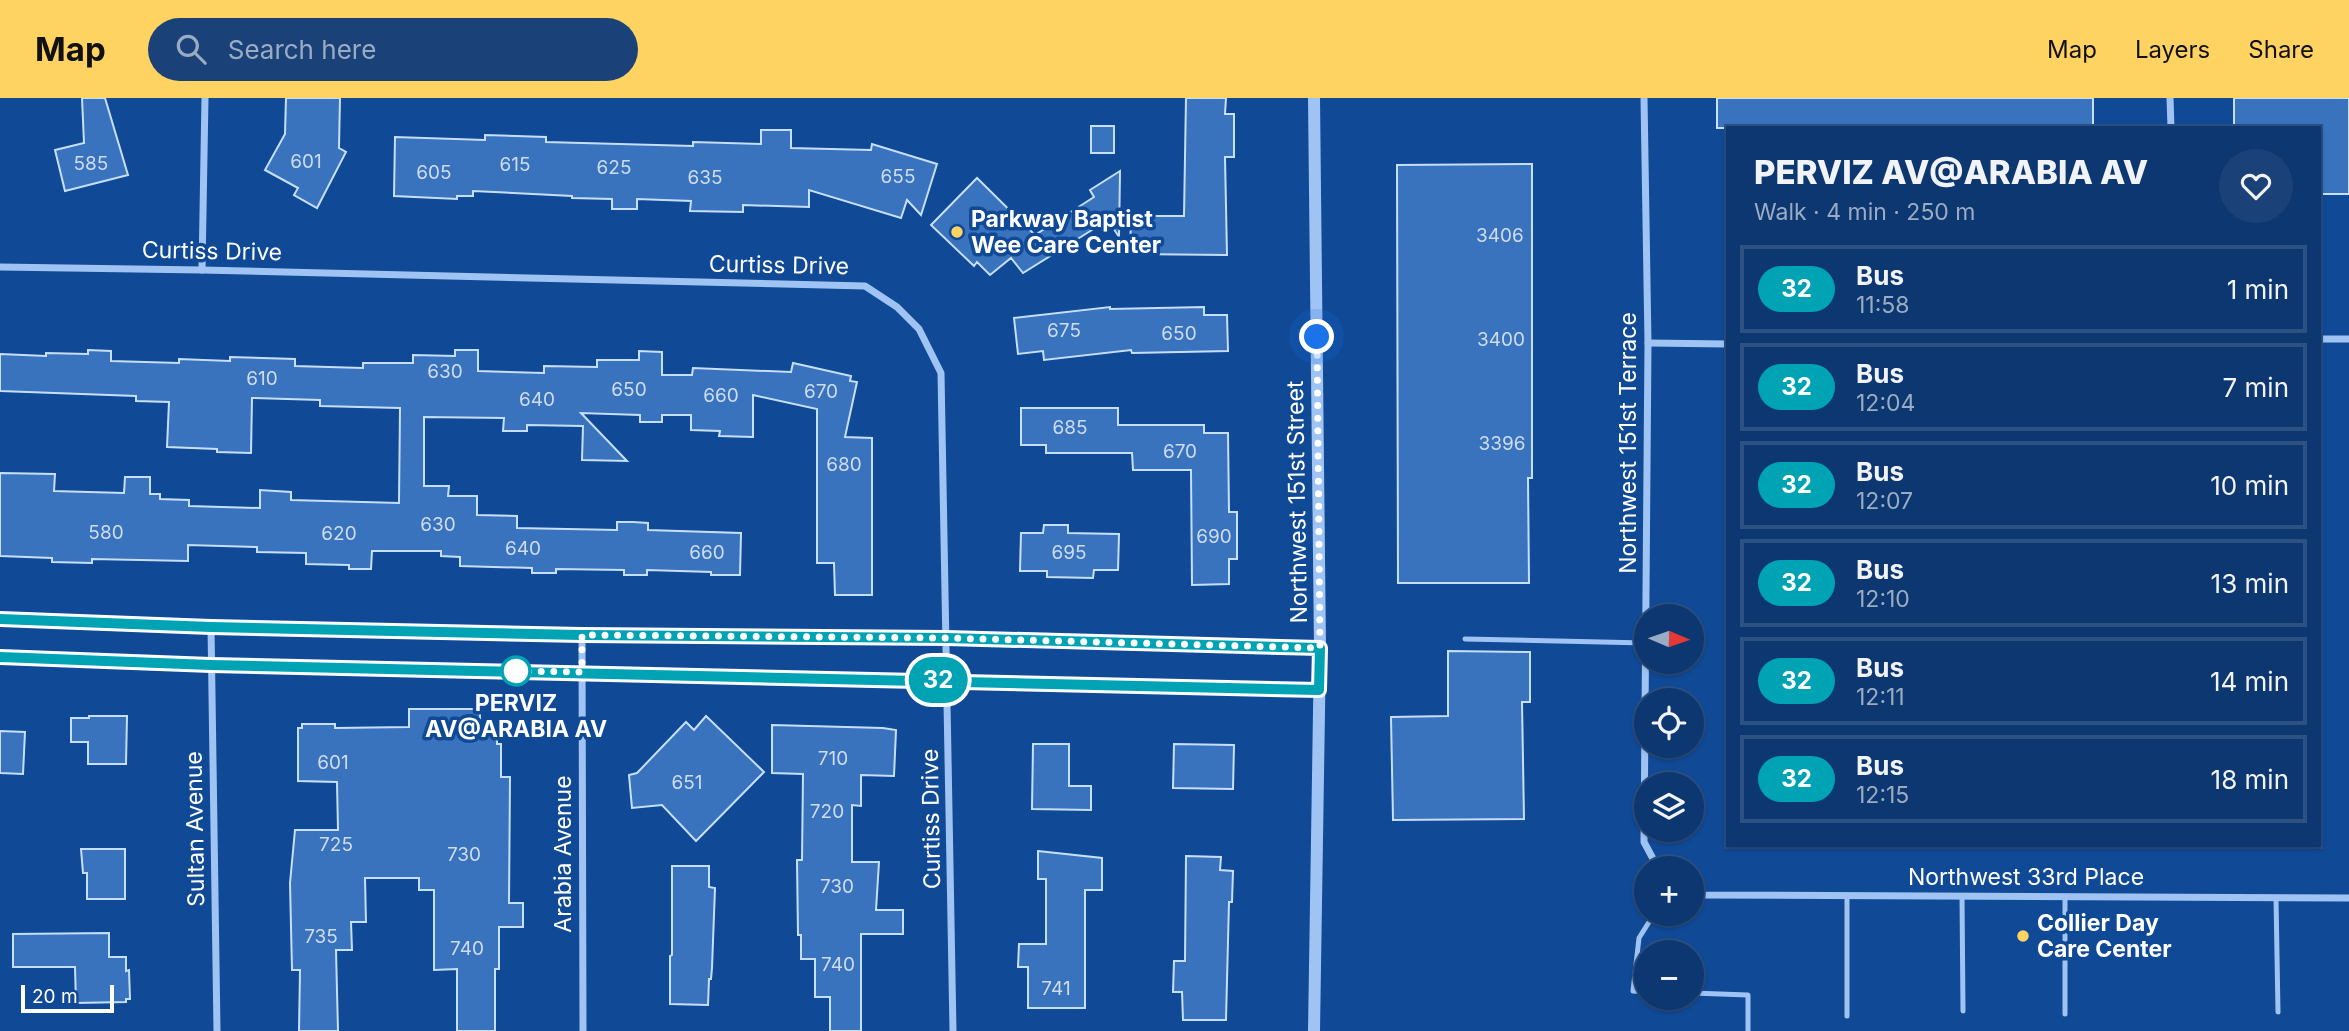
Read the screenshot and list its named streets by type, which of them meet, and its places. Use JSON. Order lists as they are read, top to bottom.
{
  "streets": {
    "street": [
      "Curtiss Drive",
      "Northwest 151st Terrace",
      "Northwest 151st Street",
      "Sultan Avenue",
      "Arabia Avenue",
      "Northwest 33rd Place"
    ]
  },
  "places": ["Parkway Baptist Wee Care Center", "PERVIZ AV@ARABIA AV", "Collier Day Care Center"],
  "lines": ["bus line 32"],
  "house_numbers": [
    "601",
    "585",
    "615",
    "625",
    "605",
    "655",
    "635",
    "3406",
    "675",
    "650",
    "3400",
    "630",
    "610",
    "650",
    "670",
    "660",
    "640",
    "685",
    "3396",
    "670",
    "680",
    "630",
    "580",
    "620",
    "690",
    "640",
    "660",
    "695",
    "710",
    "601",
    "651",
    "720",
    "725",
    "730",
    "730",
    "735",
    "740",
    "740",
    "741"
  ],
  "scale_bar": "20 m",
  "north": "right",
  "page": {
    "header": "Map",
    "search": "Search here",
    "nav": ["Map", "Layers", "Share"],
    "on_map": "32",
    "heading": ["PERVIZ AV@ARABIA AV", "Walk · 4 min · 250 m"],
    "list": [
      {
        "mark": "32",
        "name": "Bus",
        "note": "11:58",
        "value": "1 min"
      },
      {
        "mark": "32",
        "name": "Bus",
        "note": "12:04",
        "value": "7 min"
      },
      {
        "mark": "32",
        "name": "Bus",
        "note": "12:07",
        "value": "10 min"
      },
      {
        "mark": "32",
        "name": "Bus",
        "note": "12:10",
        "value": "13 min"
      },
      {
        "mark": "32",
        "name": "Bus",
        "note": "12:11",
        "value": "14 min"
      },
      {
        "mark": "32",
        "name": "Bus",
        "note": "12:15",
        "value": "18 min"
      }
    ],
    "map_buttons": ["+", "−"],
    "scale": "20 m"
  }
}
